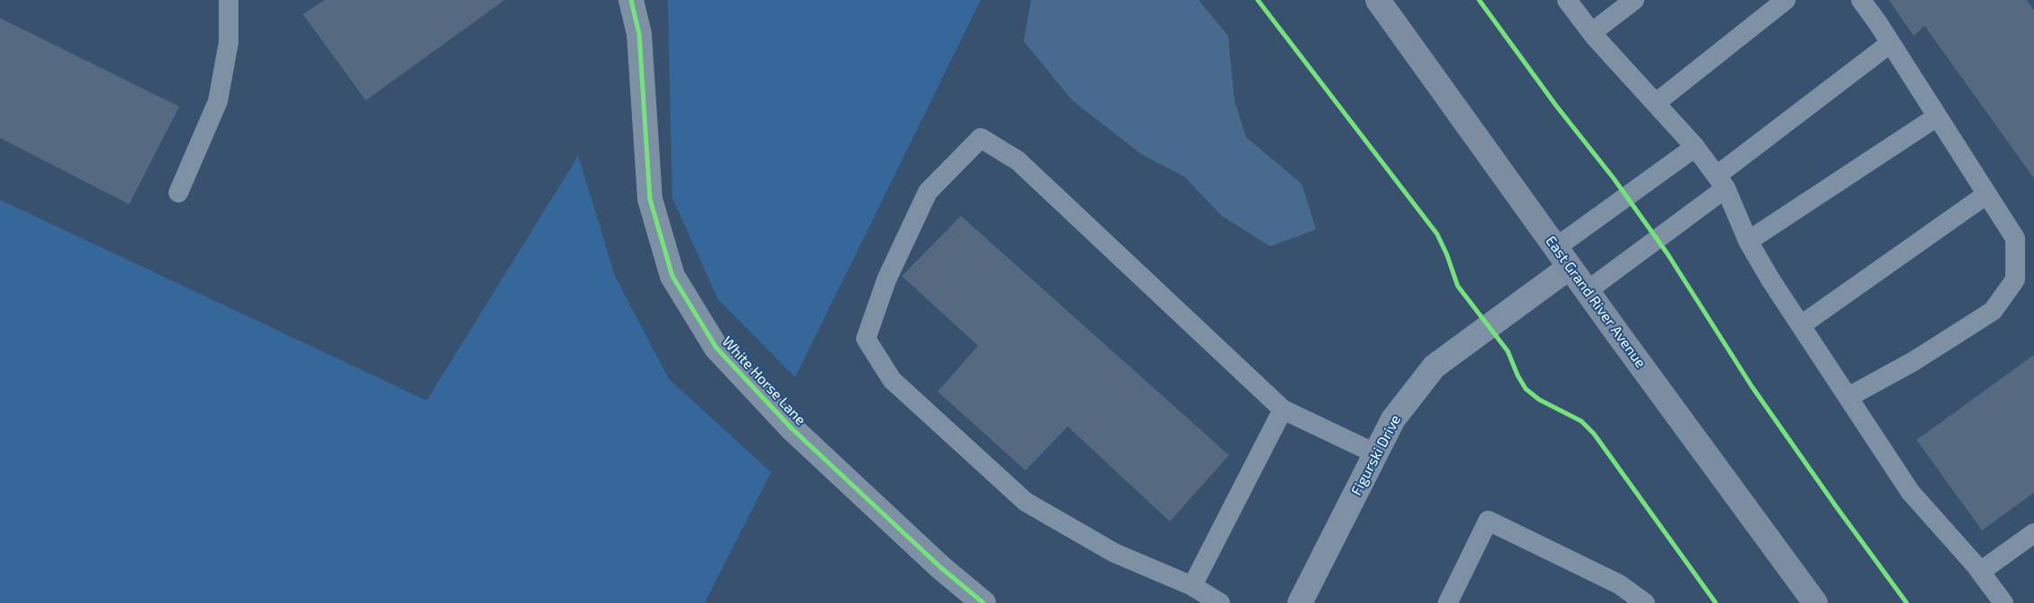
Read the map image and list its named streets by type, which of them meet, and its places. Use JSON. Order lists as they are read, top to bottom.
{
  "streets": {
    "main road": ["East Grand River Avenue"],
    "street": ["White Horse Lane", "Figurski Drive"]
  },
  "crossings": [
    ["East Grand River Avenue", "Figurski Drive"]
  ]
}
